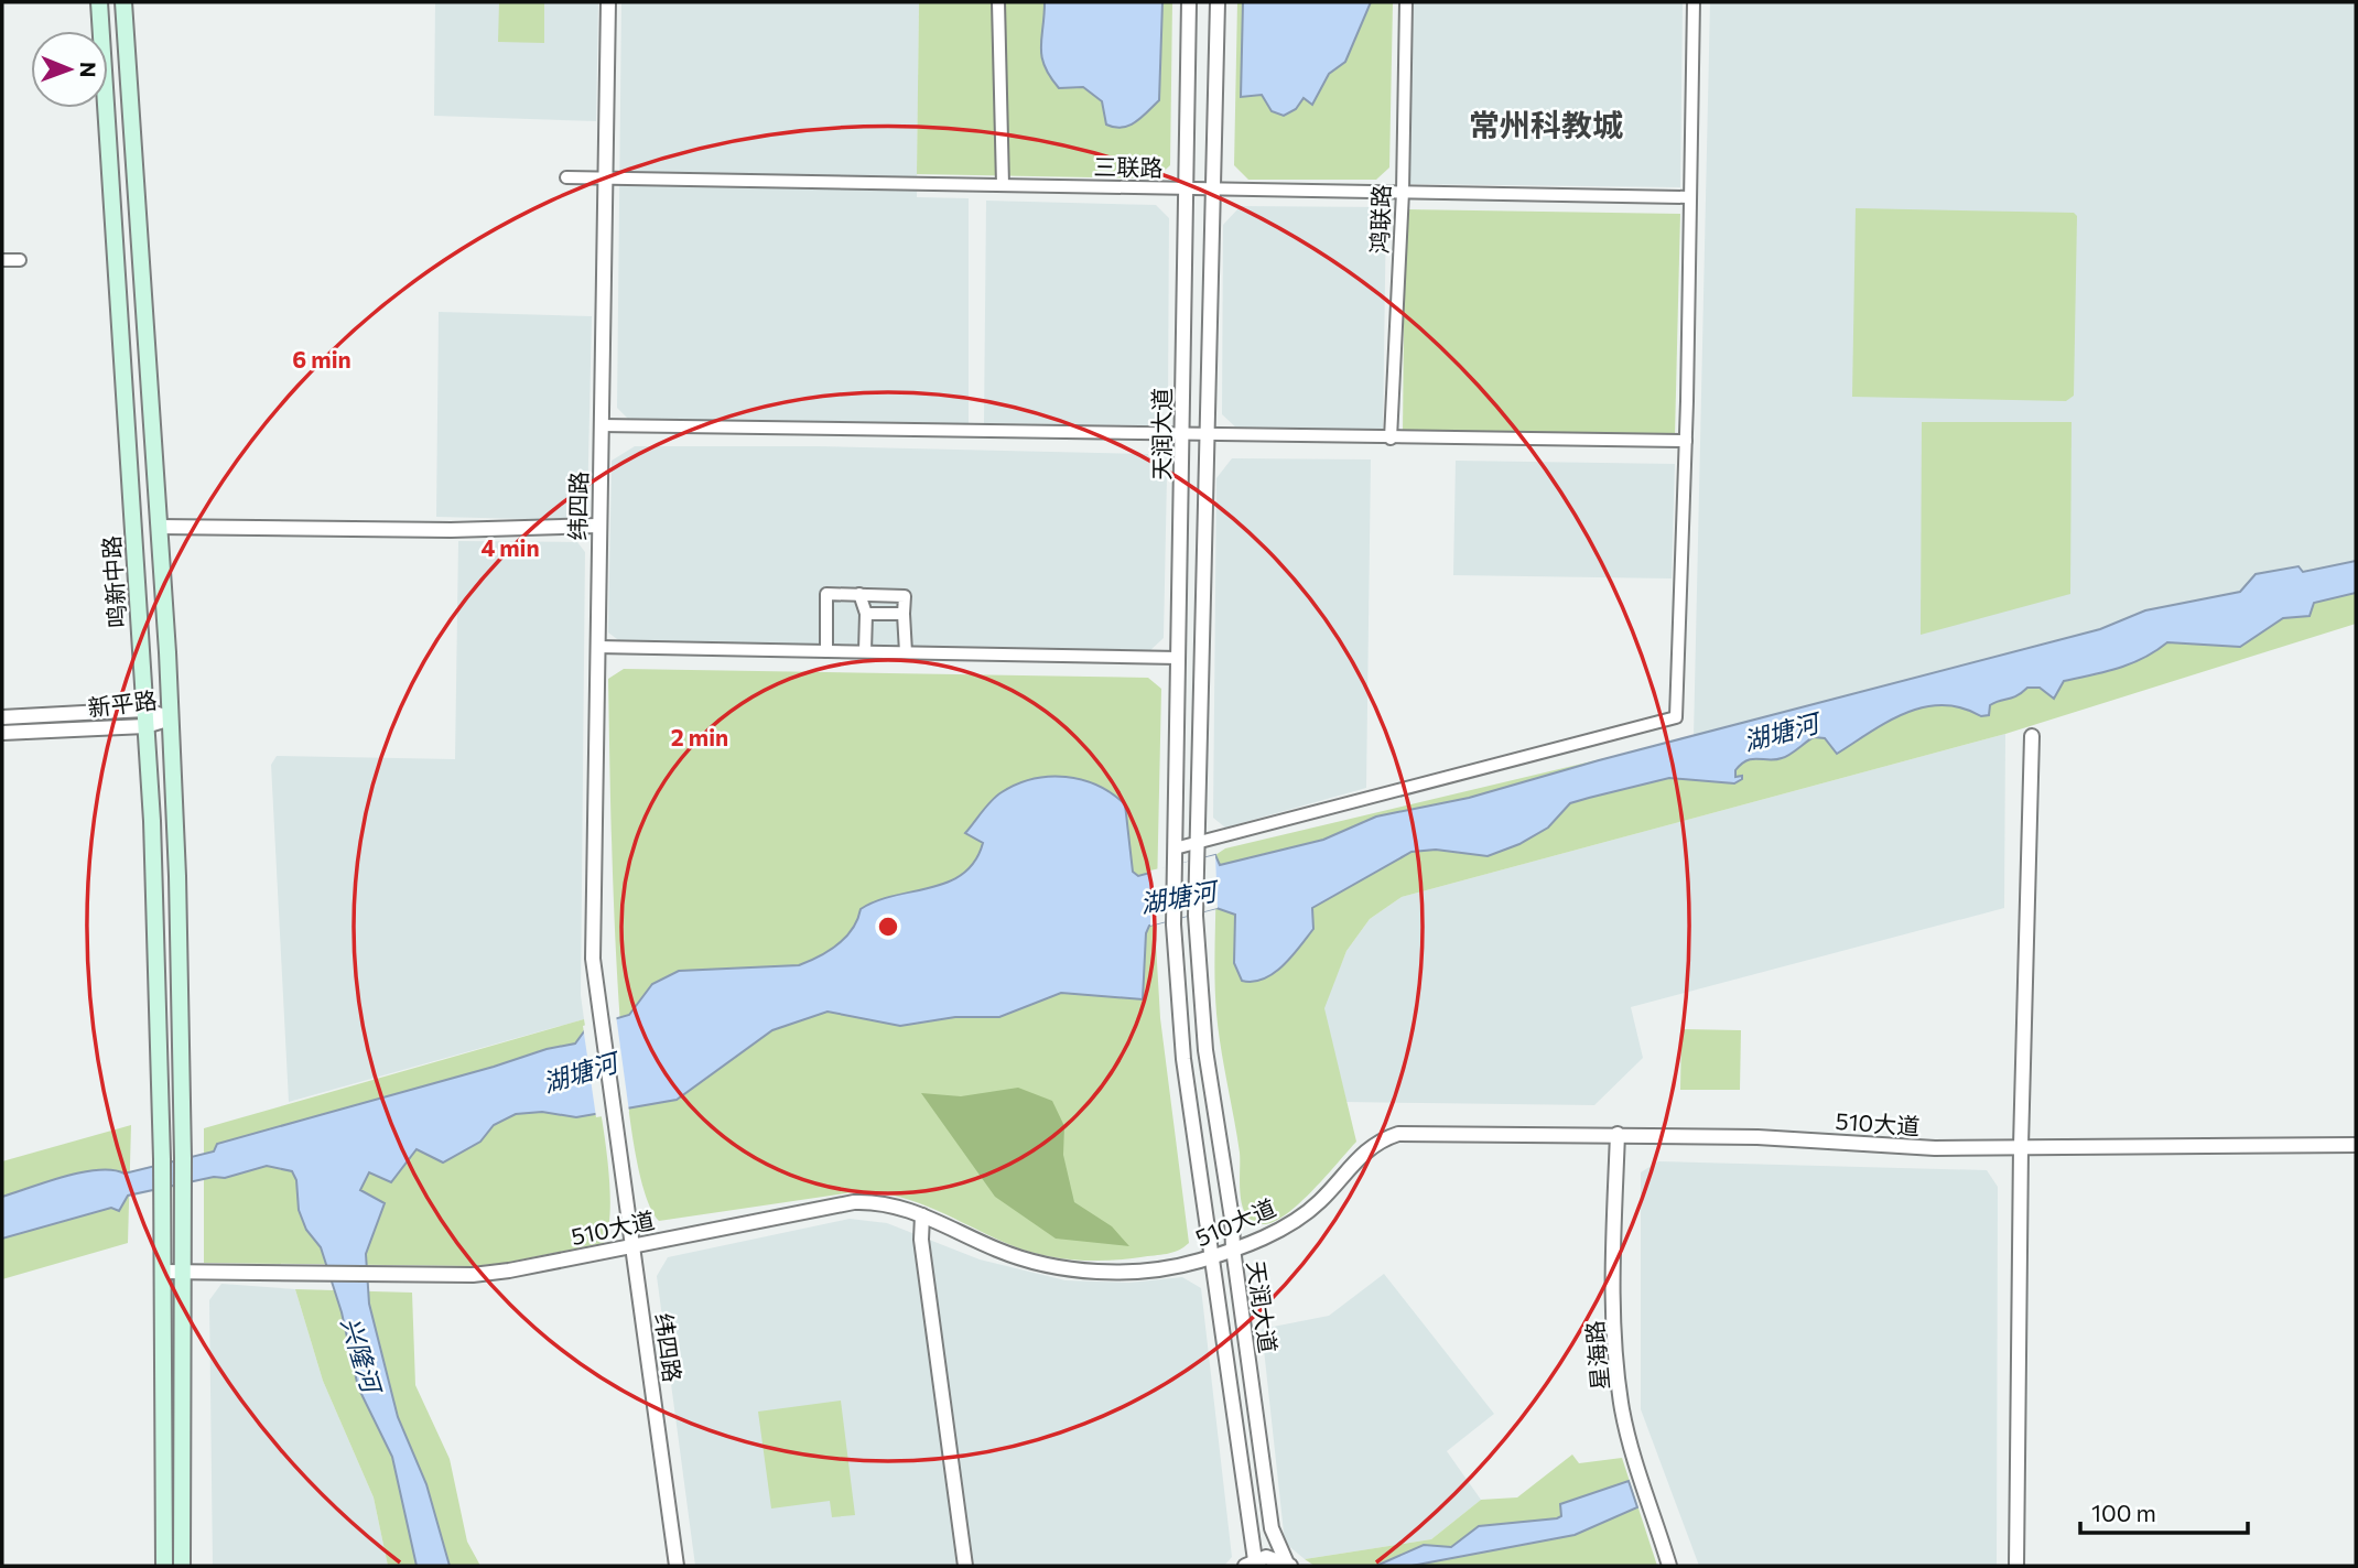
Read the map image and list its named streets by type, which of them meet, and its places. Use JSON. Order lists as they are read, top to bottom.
{
  "streets": {
    "main road": ["鸣新中路"],
    "street": [
      "三联路",
      "鸿联路",
      "天润大道",
      "纬四路",
      "新平路",
      "510大道",
      "星海路"
    ]
  },
  "crossings": [
    ["三联路", "鸿联路"],
    ["三联路", "天润大道"],
    ["三联路", "纬四路"],
    ["天润大道", "510大道"],
    ["纬四路", "510大道"],
    ["鸣新中路", "新平路"],
    ["鸣新中路", "510大道"],
    ["510大道", "星海路"]
  ],
  "districts": ["常州科教城"],
  "water": ["湖塘河", "兴隆河"],
  "scale_bar": "100 m",
  "north": "right",
  "rings": ["6 min", "4 min", "2 min"]
}
